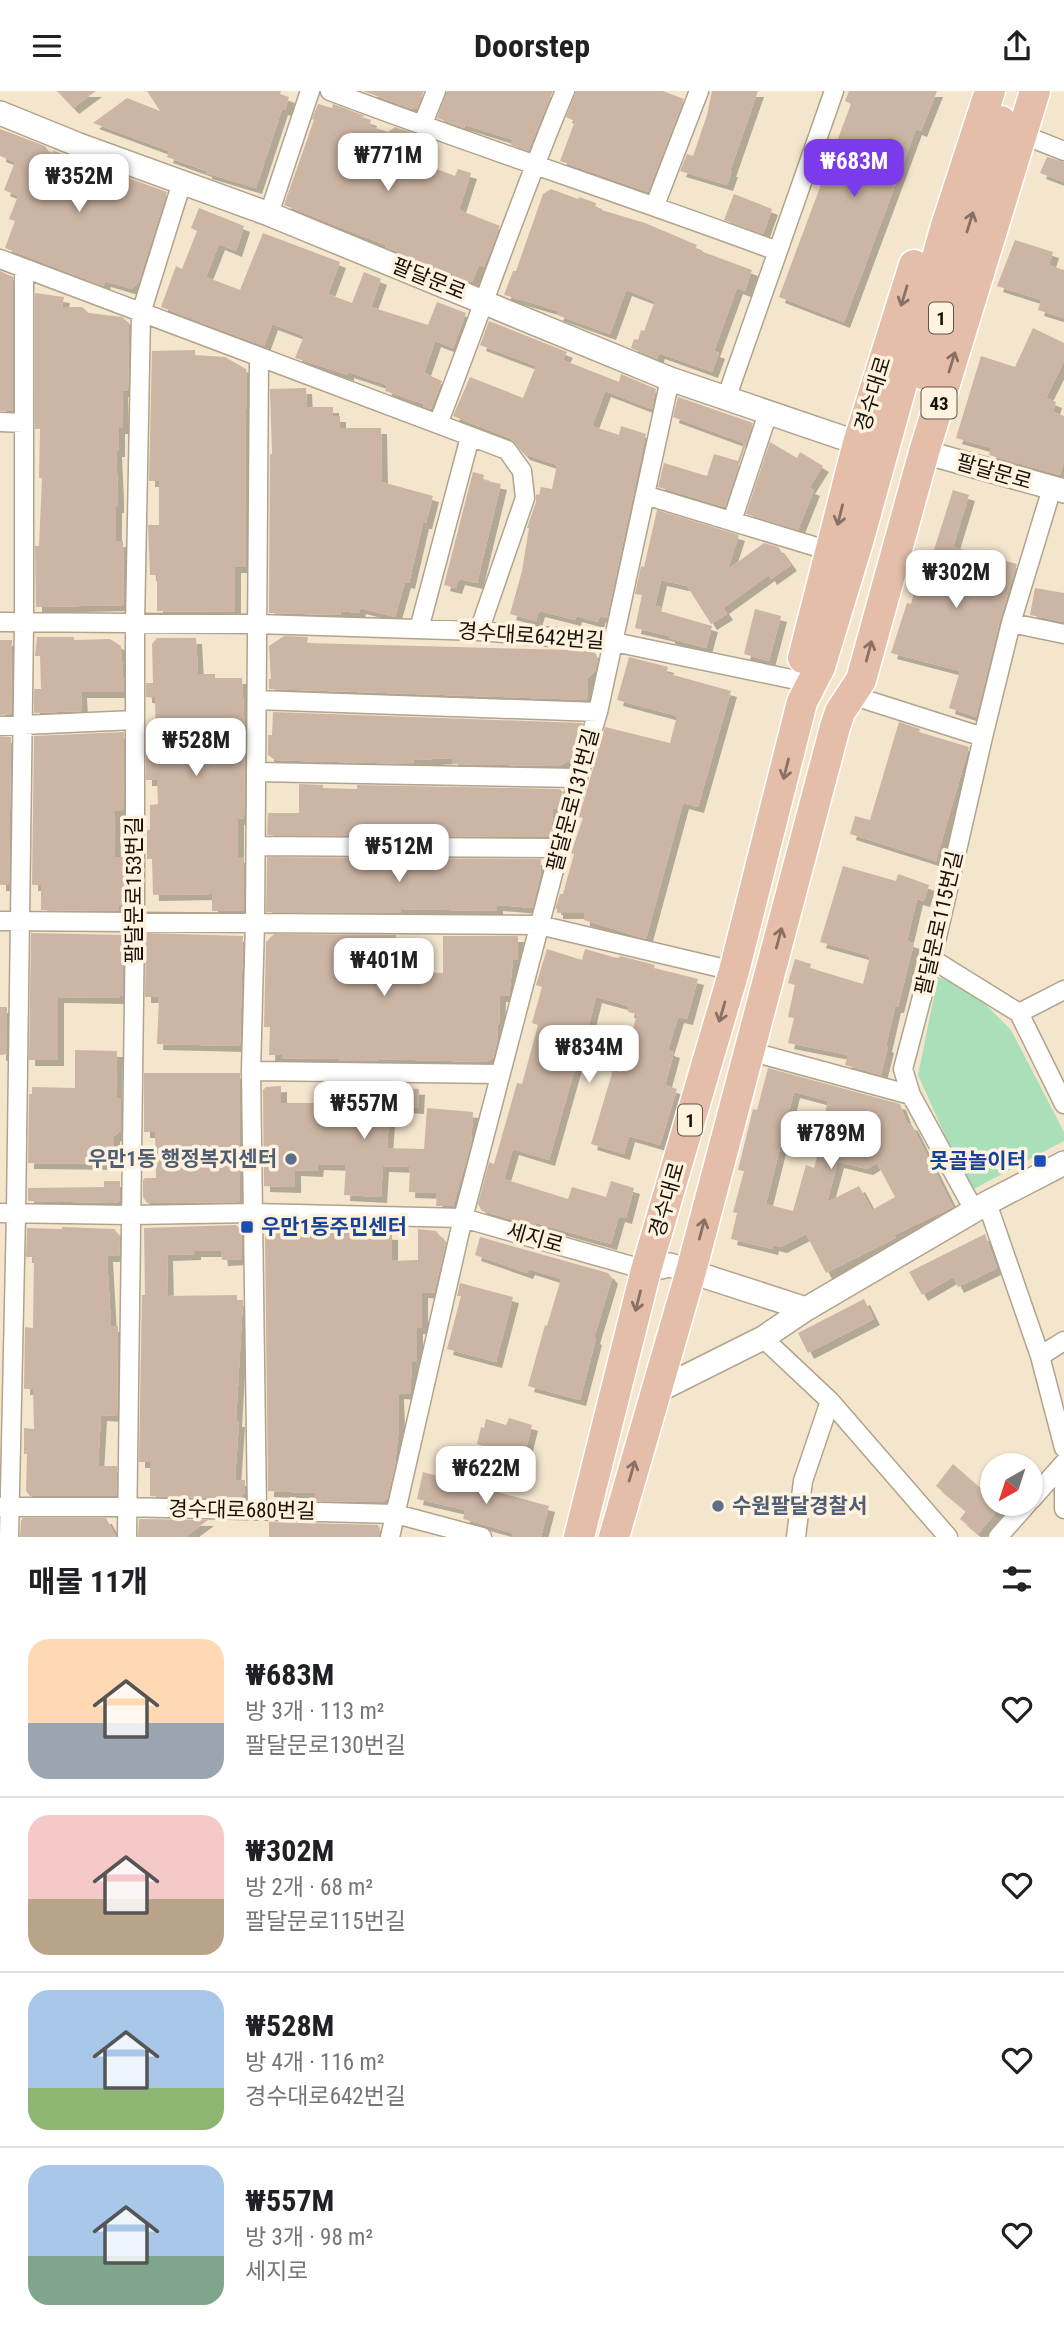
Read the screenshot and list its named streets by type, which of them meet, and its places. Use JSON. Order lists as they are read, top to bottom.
{
  "streets": {
    "main road": ["1", "경수대로", "43"],
    "street": [
      "팔달문로",
      "경수대로642번길",
      "팔달문로131번길",
      "팔달문로153번길",
      "팔달문로115번길",
      "세지로",
      "경수대로680번길"
    ]
  },
  "crossings": [
    ["팔달문로", "경수대로"],
    ["팔달문로", "팔달문로131번길"],
    ["팔달문로", "팔달문로153번길"],
    ["팔달문로", "팔달문로115번길"],
    ["1", "경수대로"],
    ["경수대로", "경수대로642번길"],
    ["경수대로", "세지로"],
    ["경수대로642번길", "팔달문로131번길"],
    ["경수대로642번길", "팔달문로153번길"],
    ["팔달문로131번길", "세지로"],
    ["팔달문로131번길", "경수대로680번길"],
    ["팔달문로153번길", "세지로"]
  ],
  "places": {
    "other": ["우만1동 행정복지센터", "수원팔달경찰서"],
    "transit": ["못골놀이터", "우만1동주민센터"]
  },
  "north": "bottom left",
  "page": {
    "header": "Doorstep",
    "price": [
      "₩771M",
      "₩683M",
      "₩352M",
      "₩302M",
      "₩528M",
      "₩512M",
      "₩401M",
      "₩834M",
      "₩557M",
      "₩789M",
      "₩622M"
    ],
    "heading": "매물 11개",
    "list": [
      {
        "name": "₩683M",
        "note": "방 3개 · 113 m² · 팔달문로130번길"
      },
      {
        "name": "₩302M",
        "note": "방 2개 · 68 m² · 팔달문로115번길"
      },
      {
        "name": "₩528M",
        "note": "방 4개 · 116 m² · 경수대로642번길"
      },
      {
        "name": "₩557M",
        "note": "방 3개 · 98 m² · 세지로"
      }
    ]
  }
}
